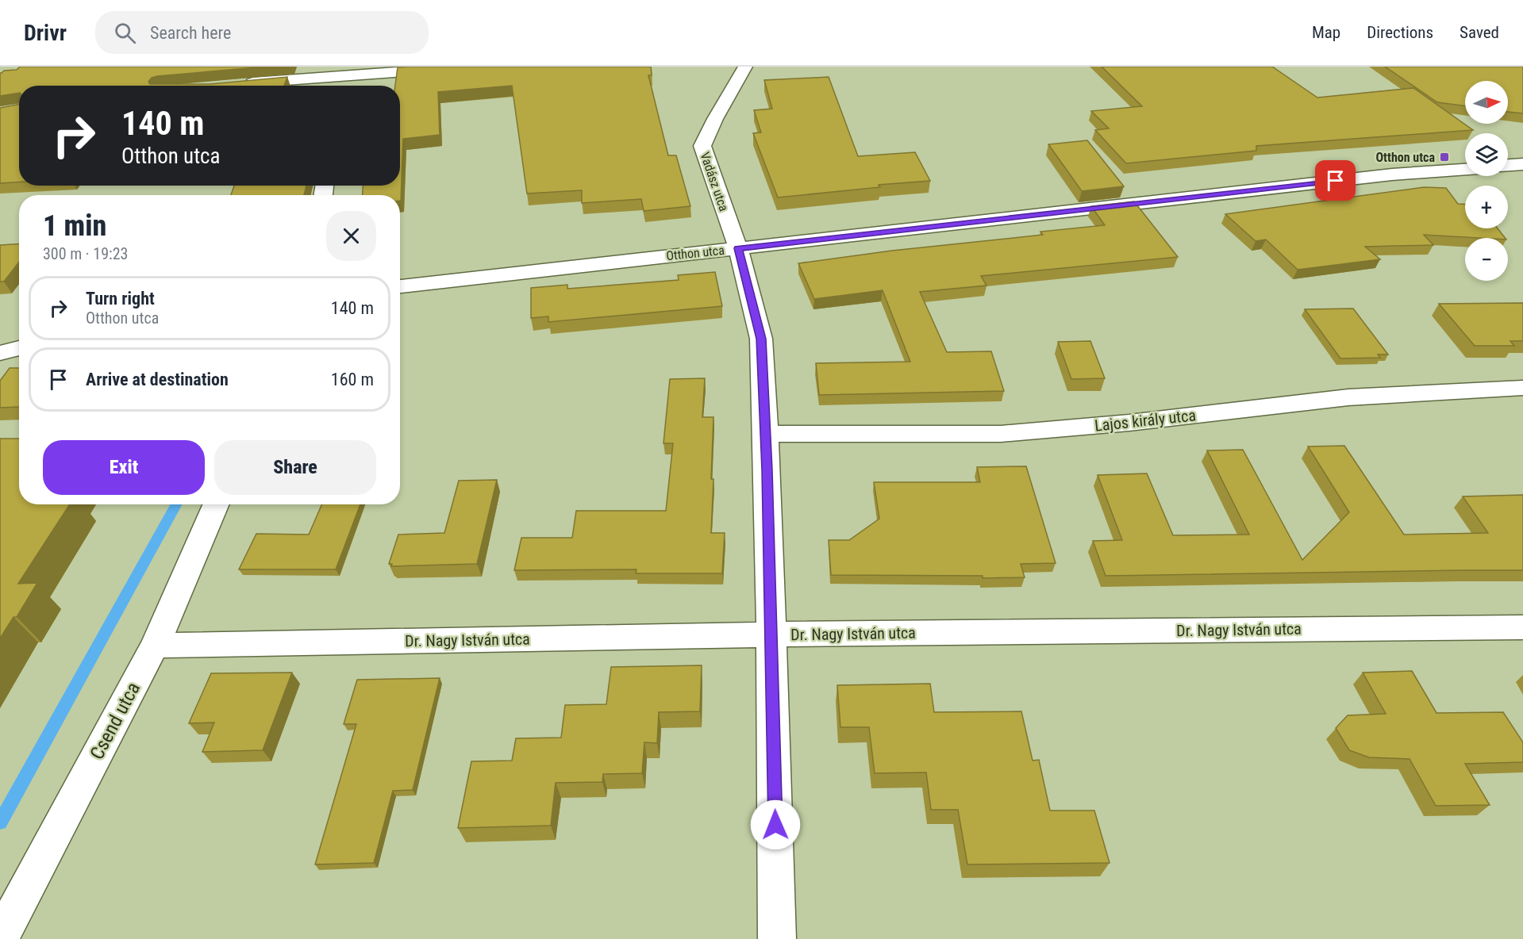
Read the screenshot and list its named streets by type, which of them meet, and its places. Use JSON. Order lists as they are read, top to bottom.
{
  "streets": {
    "street": [
      "Vadász utca",
      "Otthon utca",
      "Lajos király utca",
      "Dr. Nagy István utca",
      "Csend utca"
    ]
  },
  "crossings": [
    ["Vadász utca", "Otthon utca"],
    ["Vadász utca", "Lajos király utca"],
    ["Vadász utca", "Dr. Nagy István utca"],
    ["Dr. Nagy István utca", "Csend utca"]
  ],
  "places": {
    "transit": ["Otthon utca"]
  },
  "north": "right",
  "page": {
    "header": "Drivr",
    "search": "Search here",
    "nav": ["Map", "Directions", "Saved"],
    "map_buttons": ["+", "−"],
    "turn": ["140 m", "Otthon utca"],
    "heading": ["1 min", "300 m · 19:23"],
    "list": [
      {
        "name": "Turn right",
        "note": "Otthon utca",
        "value": "140 m"
      },
      {
        "name": "Arrive at destination",
        "value": "160 m"
      }
    ],
    "buttons": ["Exit", "Share"]
  }
}
